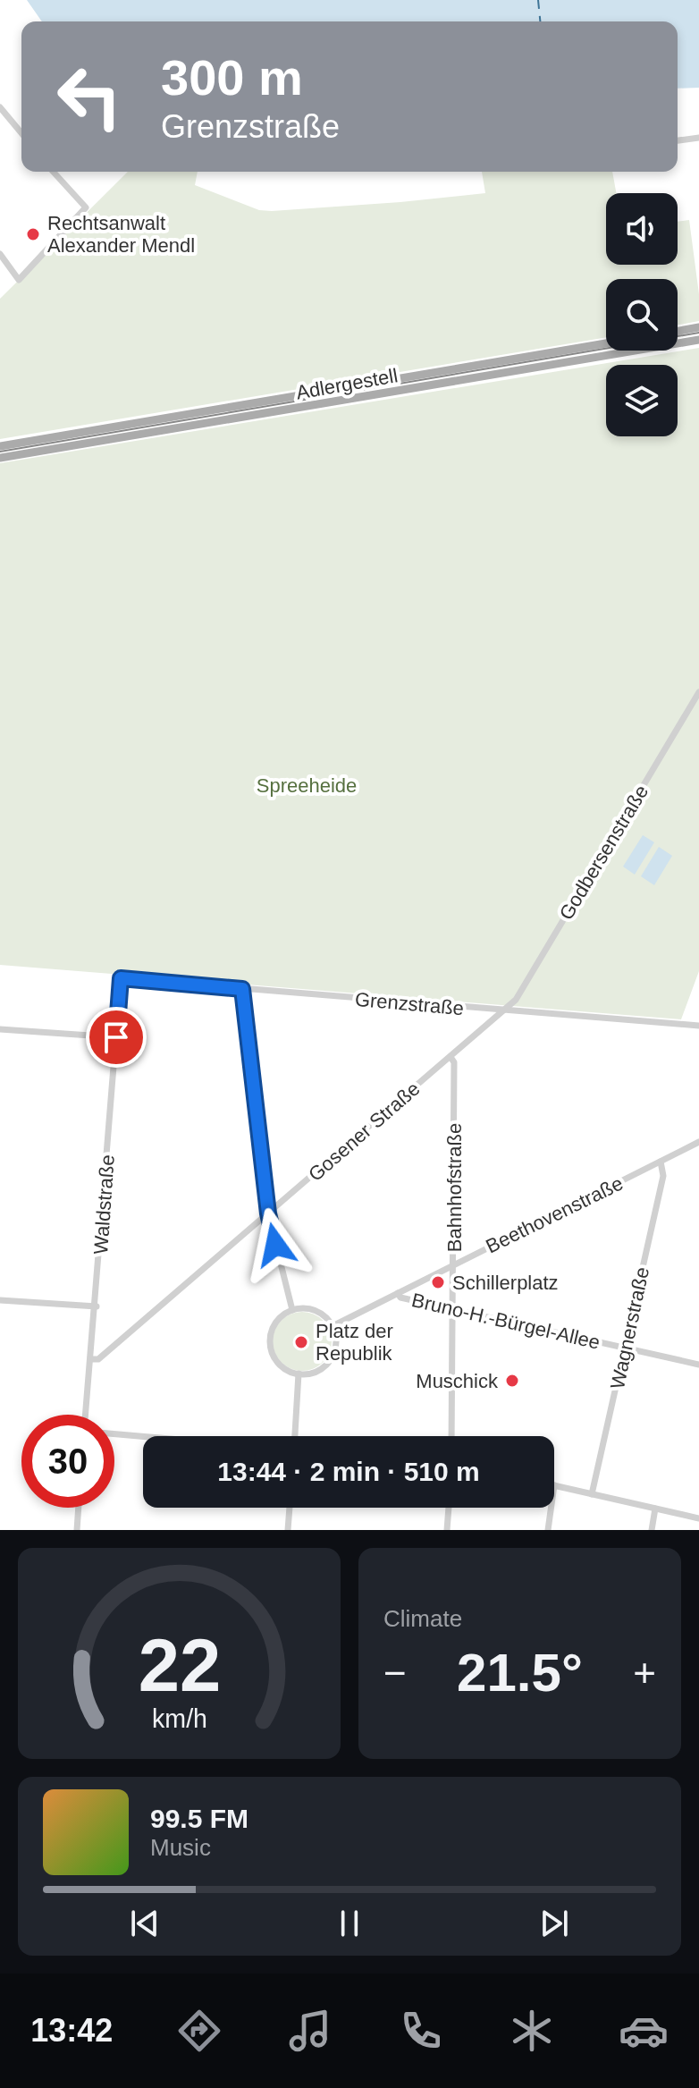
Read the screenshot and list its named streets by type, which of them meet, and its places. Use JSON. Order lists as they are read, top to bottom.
{
  "streets": {
    "main road": ["Adlergestell"],
    "street": [
      "Godbersenstraße",
      "Grenzstraße",
      "Gosener Straße",
      "Bahnhofstraße",
      "Waldstraße",
      "Beethovenstraße",
      "Bruno-H.-Bürgel-Allee",
      "Wagnerstraße"
    ]
  },
  "crossings": [
    ["Godbersenstraße", "Grenzstraße"],
    ["Godbersenstraße", "Gosener Straße"],
    ["Grenzstraße", "Gosener Straße"],
    ["Grenzstraße", "Waldstraße"],
    ["Gosener Straße", "Bahnhofstraße"],
    ["Gosener Straße", "Waldstraße"],
    ["Bahnhofstraße", "Beethovenstraße"],
    ["Bahnhofstraße", "Bruno-H.-Bürgel-Allee"],
    ["Beethovenstraße", "Bruno-H.-Bürgel-Allee"],
    ["Beethovenstraße", "Wagnerstraße"],
    ["Bruno-H.-Bürgel-Allee", "Wagnerstraße"]
  ],
  "parks": ["Spreeheide"],
  "places": [
    "Rechtsanwalt Alexander Mendl",
    "Schillerplatz",
    "Platz der Republik",
    "Muschick"
  ],
  "page": {
    "turn": ["300 m", "Grenzstraße"],
    "limit": "30",
    "trip": "13:44 · 2 min · 510 m",
    "tile": "Climate",
    "heat": ["−", "21.5°", "+"],
    "song": ["99.5 FM", "Music"],
    "tabs": "13:42",
    "gauge": ["22", "km/h"]
  }
}
